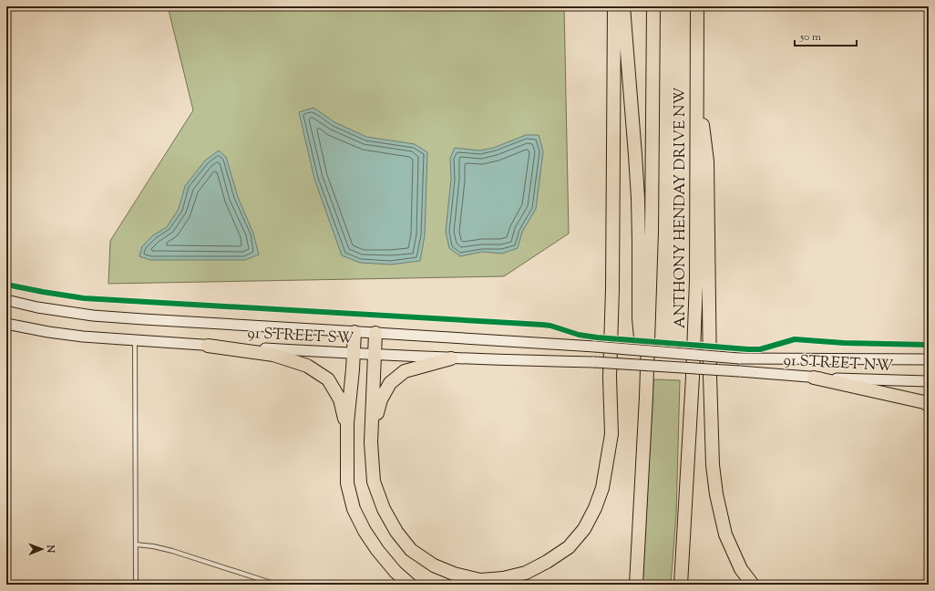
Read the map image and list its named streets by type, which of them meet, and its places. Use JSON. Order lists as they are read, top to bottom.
{
  "streets": {
    "highway": ["ANTHONY HENDAY DRIVE NW"],
    "main road": ["91 STREET SW", "91 STREET NW"]
  },
  "crossings": [
    ["91 STREET SW", "91 STREET NW"]
  ],
  "scale_bar": "50 m",
  "north": "right"
}
